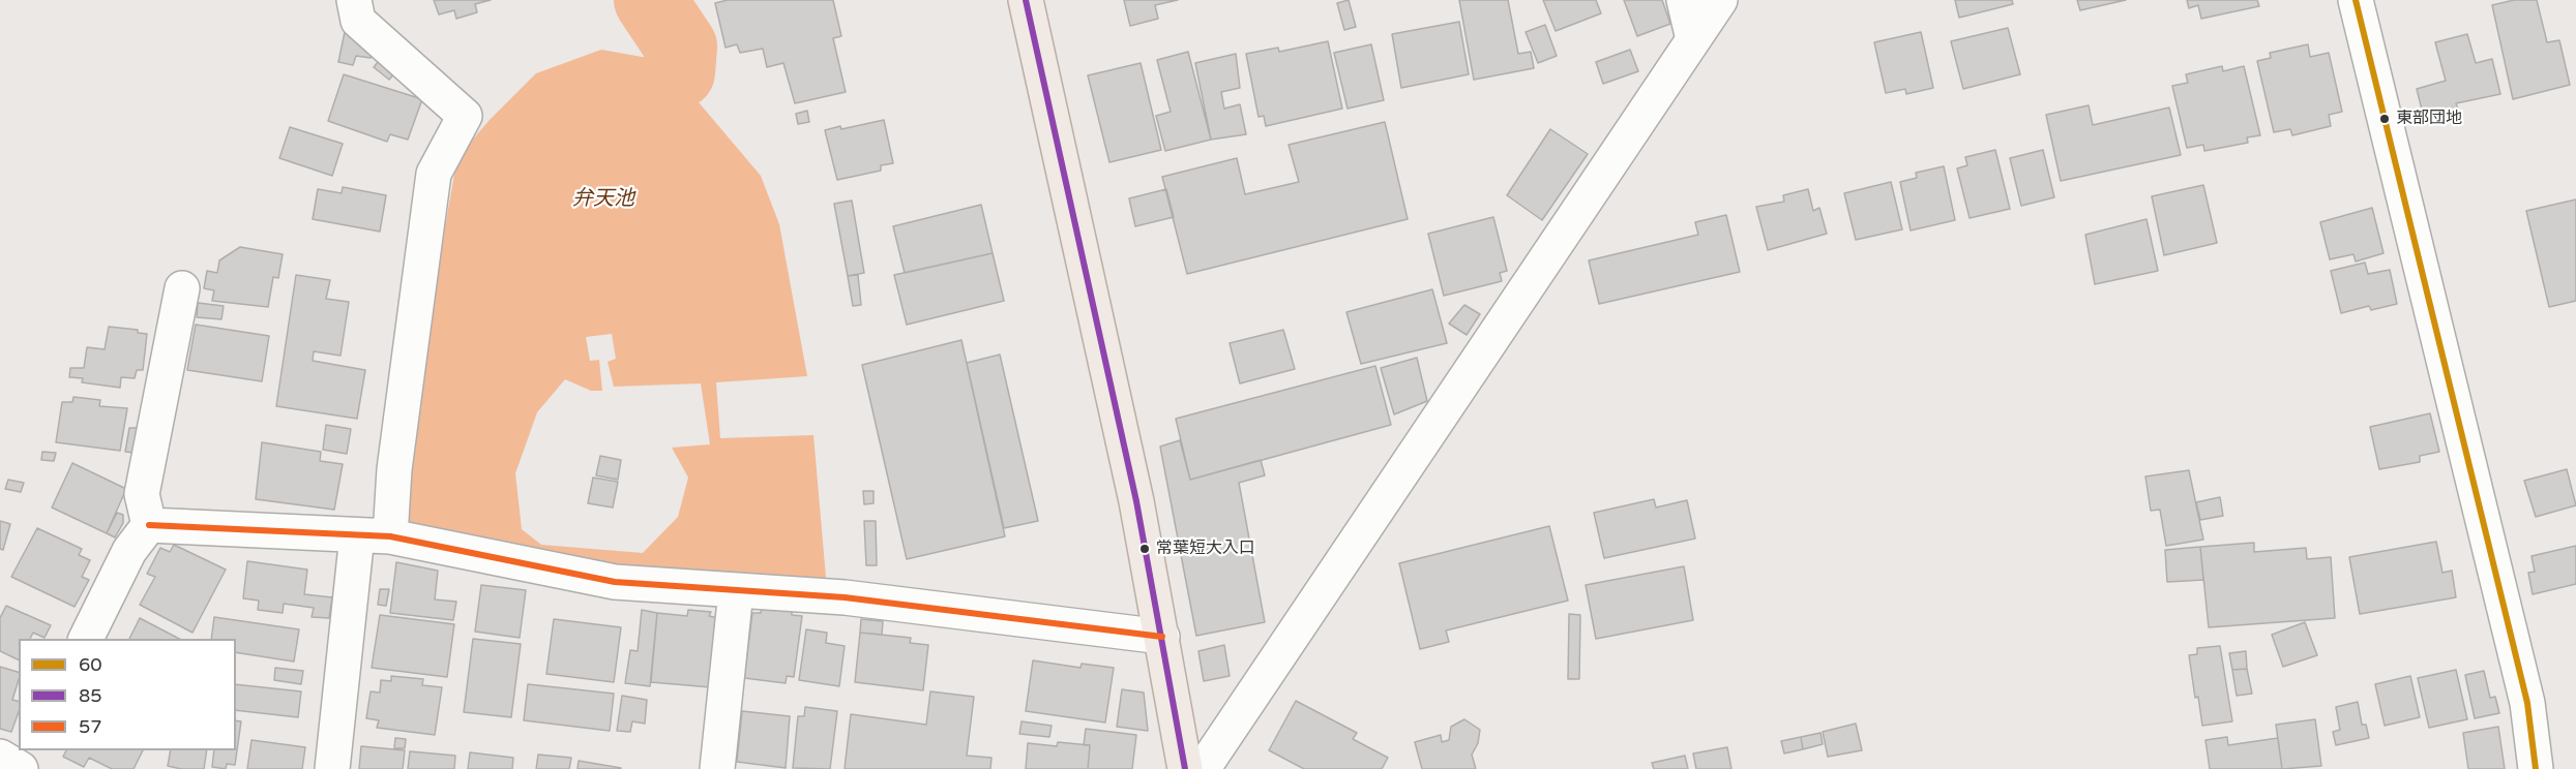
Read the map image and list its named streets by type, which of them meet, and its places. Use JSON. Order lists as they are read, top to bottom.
{
  "water": ["弁天池"],
  "places": ["東部団地", "常葉短大入口"],
  "lines": ["transit line 60", "transit line 85", "transit line 57"],
  "legend": ["60", "85", "57"]
}
